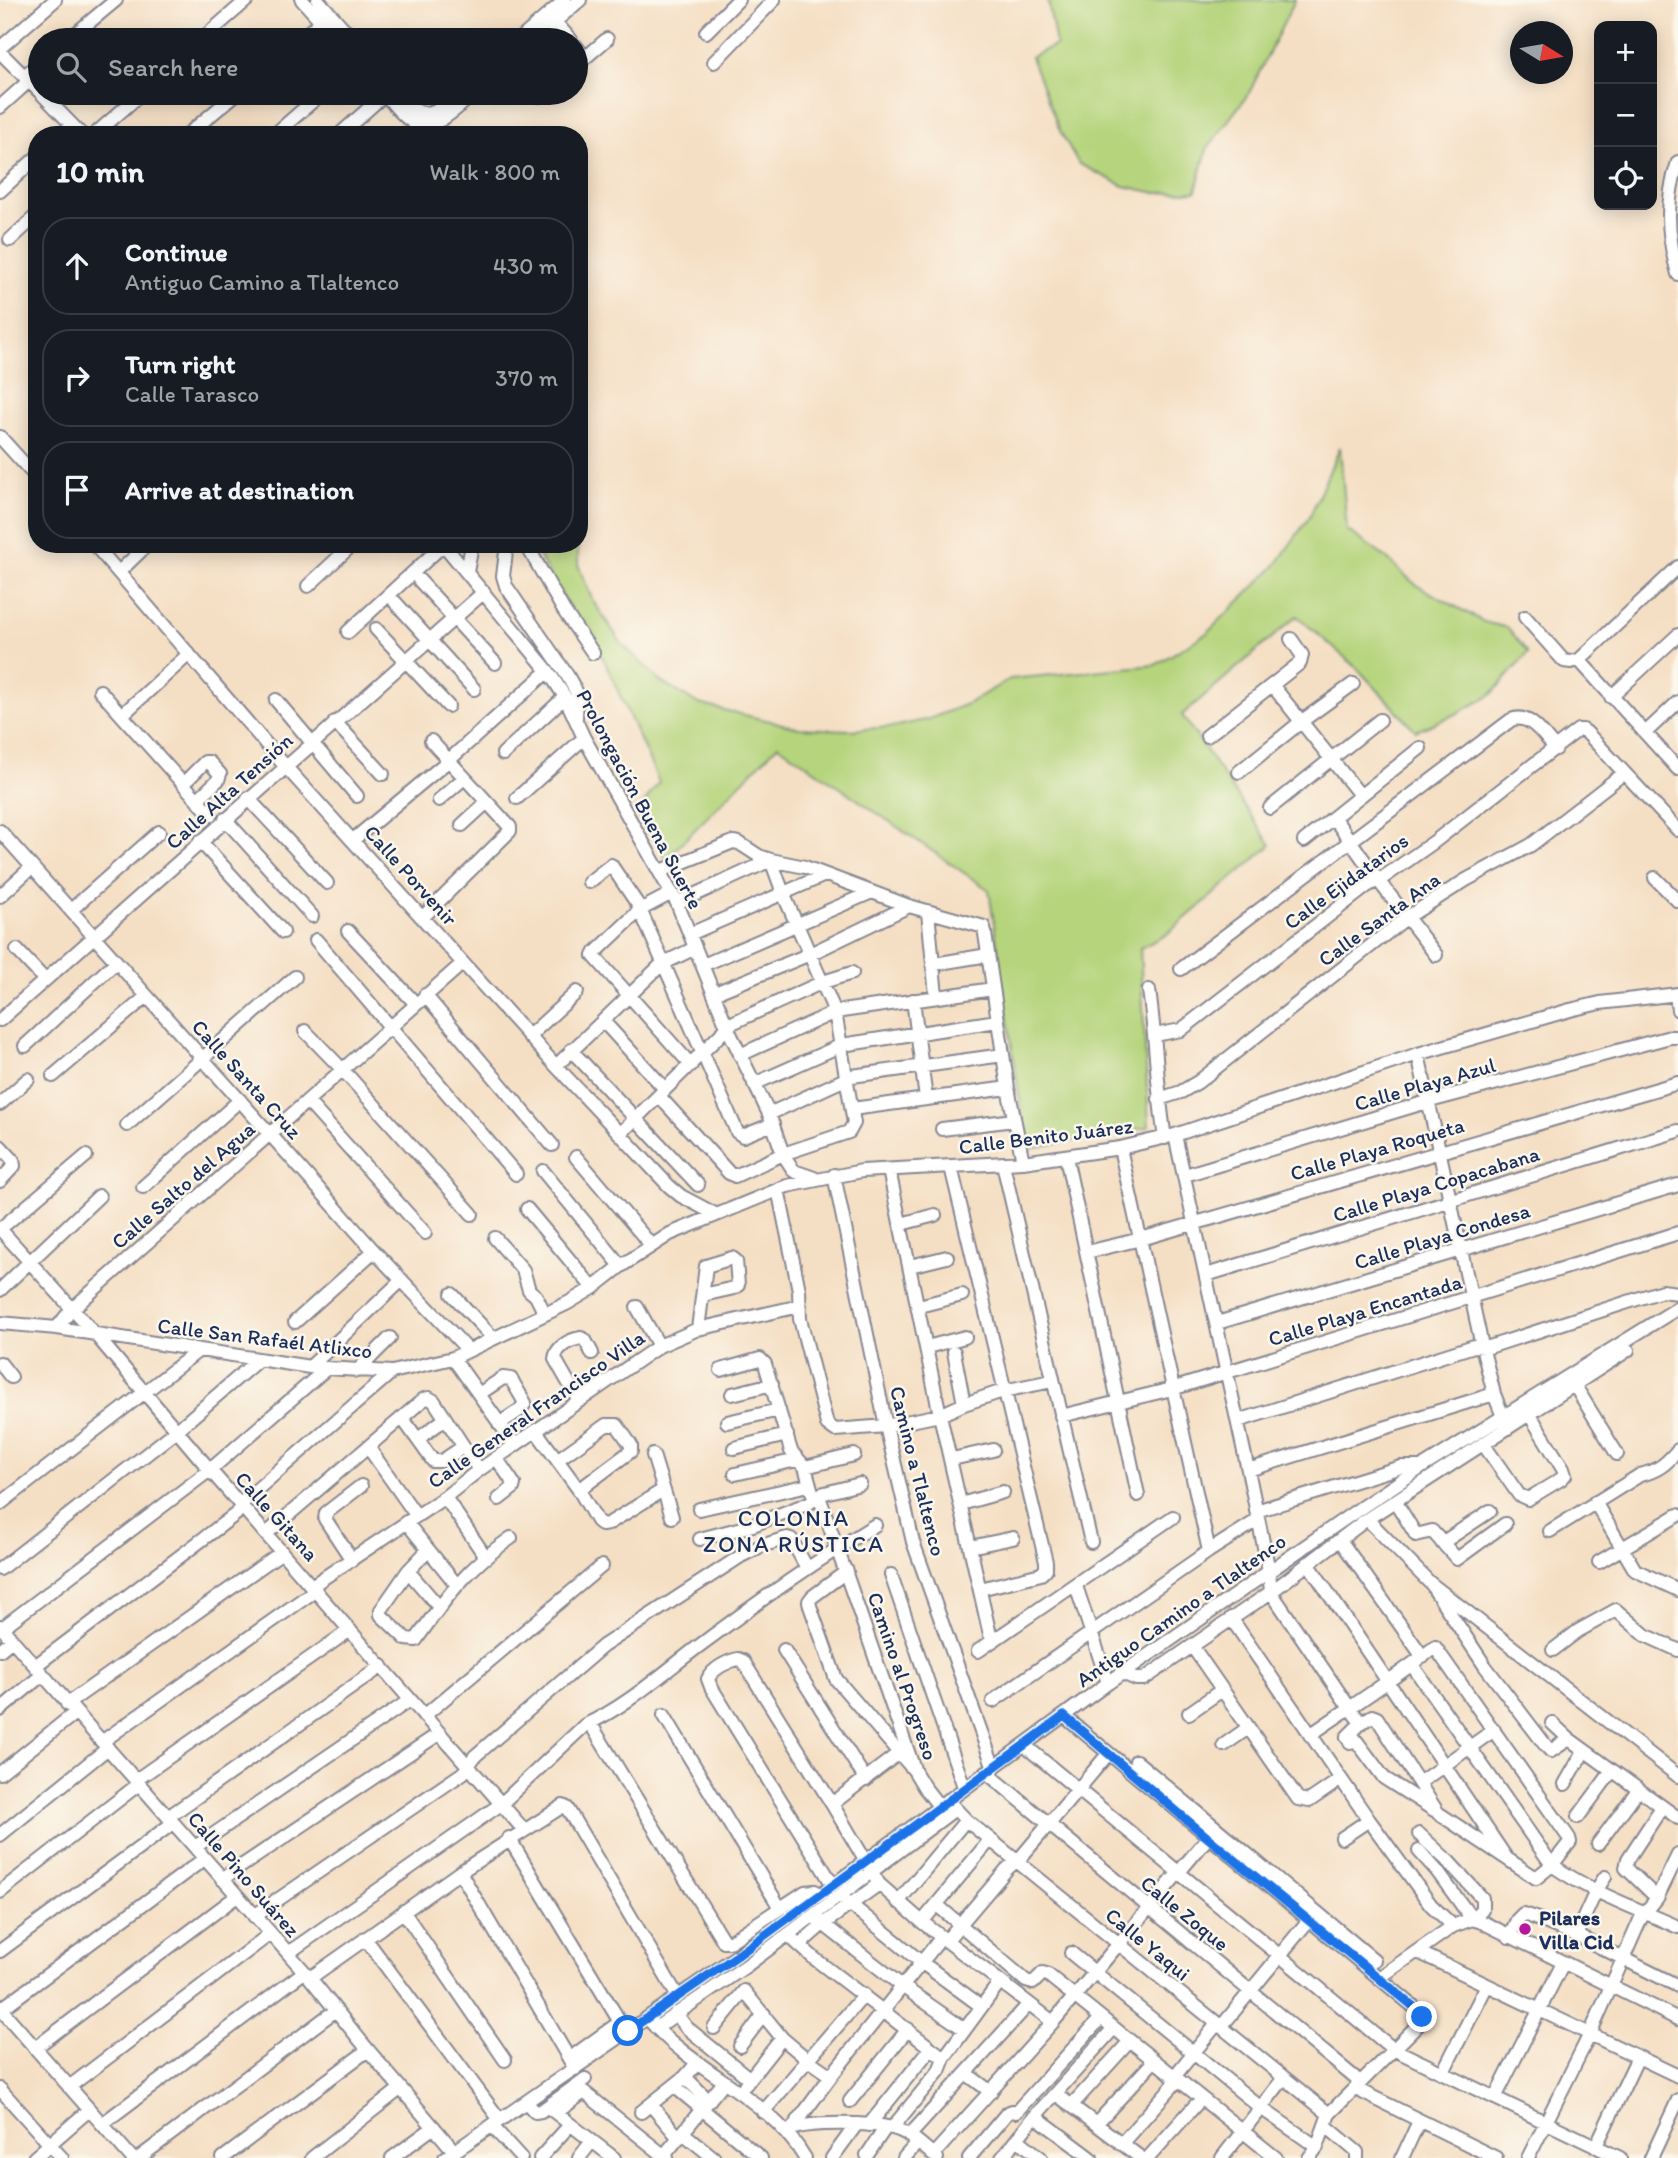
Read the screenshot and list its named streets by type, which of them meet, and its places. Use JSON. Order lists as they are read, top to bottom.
{
  "streets": {
    "street": [
      "Calle Alta Tensión",
      "Prolongación Buena Suerte",
      "Calle Porvenir",
      "Calle Ejidatarios",
      "Calle Santa Ana",
      "Calle Santa Cruz",
      "Calle Playa Azul",
      "Calle Benito Juárez",
      "Calle Playa Roqueta",
      "Calle Playa Copacabana",
      "Calle Salto del Agua",
      "Calle Playa Condesa",
      "Calle Playa Encantada",
      "Calle San Rafaél Atlixco",
      "Calle General Francisco Villa",
      "Camino a Tlaltenco",
      "Calle Gitana",
      "Antiguo Camino a Tlaltenco",
      "Camino al Progreso",
      "Calle Pino Suárez",
      "Calle Zoque",
      "Calle Yaqui"
    ]
  },
  "crossings": [
    ["Calle Alta Tensión", "Prolongación Buena Suerte"],
    ["Calle Alta Tensión", "Calle Porvenir"],
    ["Calle Alta Tensión", "Calle Santa Cruz"],
    ["Prolongación Buena Suerte", "Calle Benito Juárez"],
    ["Calle Porvenir", "Calle Benito Juárez"],
    ["Calle Porvenir", "Calle Salto del Agua"],
    ["Calle Ejidatarios", "Calle Santa Ana"],
    ["Calle Santa Cruz", "Calle Salto del Agua"],
    ["Calle Santa Cruz", "Calle San Rafaél Atlixco"],
    ["Calle Benito Juárez", "Calle San Rafaél Atlixco"],
    ["Calle Benito Juárez", "Camino a Tlaltenco"],
    ["Calle Salto del Agua", "Calle San Rafaél Atlixco"],
    ["Calle Salto del Agua", "Calle Gitana"],
    ["Calle San Rafaél Atlixco", "Calle Gitana"],
    ["Calle General Francisco Villa", "Calle Gitana"],
    ["Calle General Francisco Villa", "Calle Pino Suárez"],
    ["Camino a Tlaltenco", "Antiguo Camino a Tlaltenco"],
    ["Camino a Tlaltenco", "Calle Zoque"],
    ["Antiguo Camino a Tlaltenco", "Camino al Progreso"],
    ["Antiguo Camino a Tlaltenco", "Calle Zoque"],
    ["Antiguo Camino a Tlaltenco", "Calle Yaqui"],
    ["Camino al Progreso", "Calle Yaqui"]
  ],
  "districts": ["COLONIA ZONA RÚSTICA"],
  "places": ["Pilares Villa Cid"],
  "north": "right",
  "page": {
    "map_buttons": ["+", "−"],
    "search": "Search here",
    "heading": ["10 min", "Walk · 800 m"],
    "list": [
      ["Continue", "Antiguo Camino a Tlaltenco", "430 m"],
      ["Turn right", "Calle Tarasco", "370 m"],
      "Arrive at destination"
    ]
  }
}
